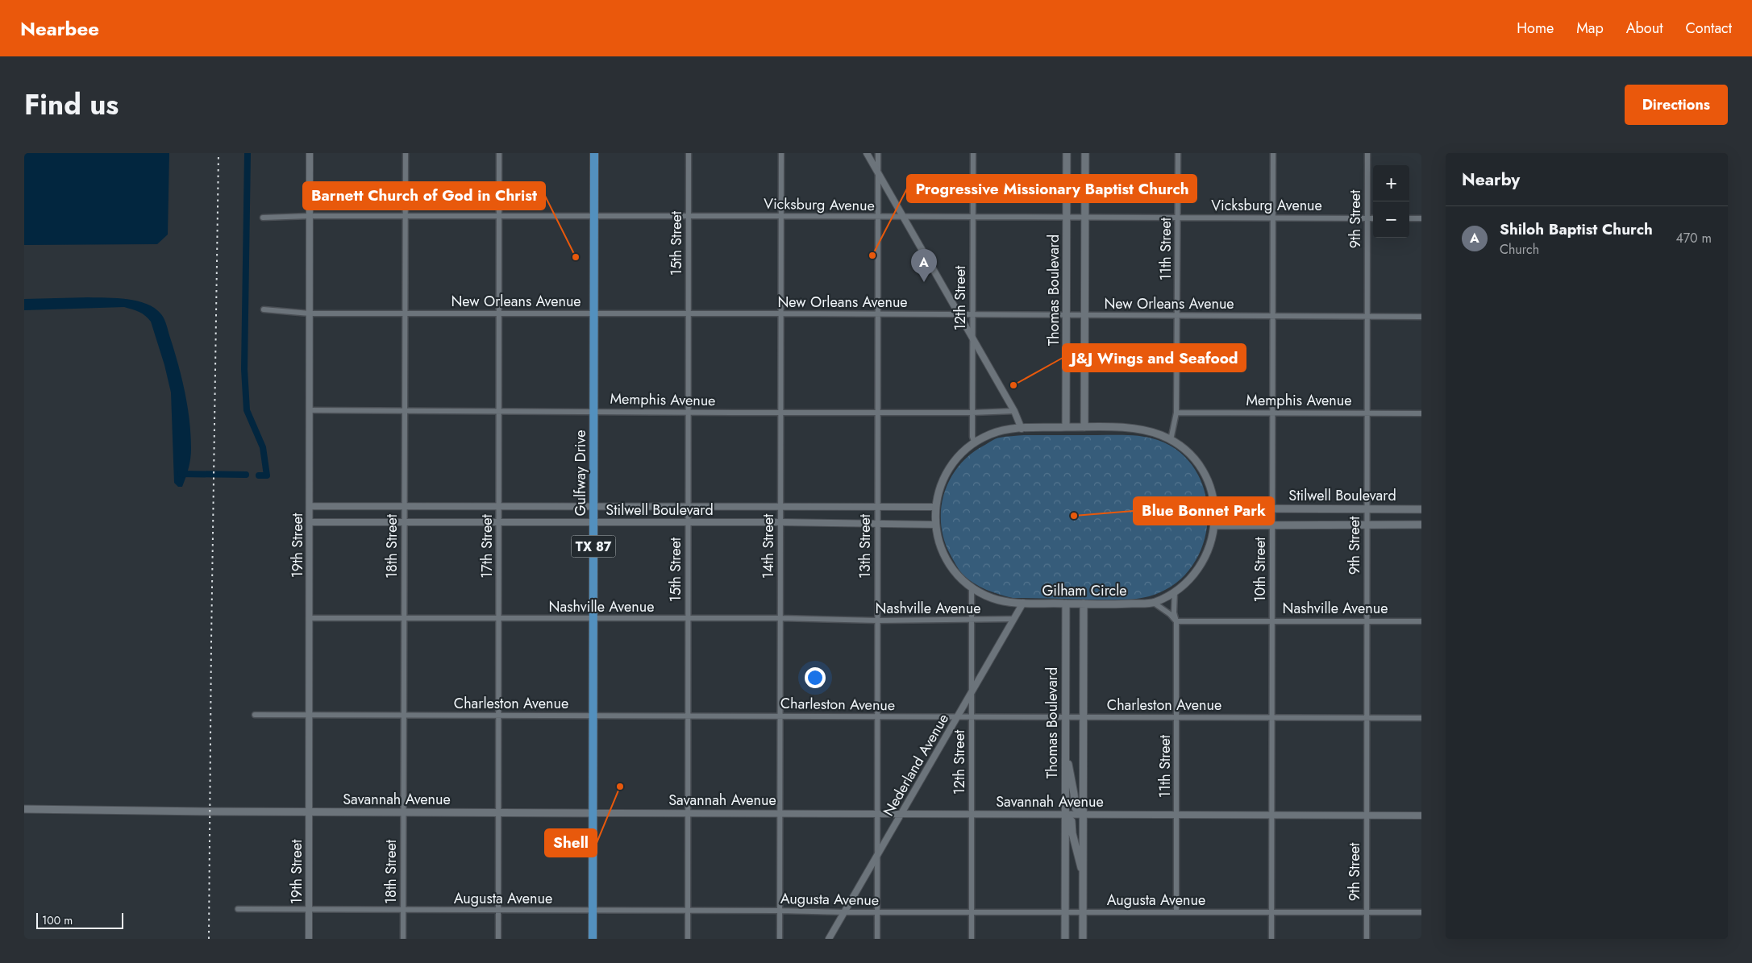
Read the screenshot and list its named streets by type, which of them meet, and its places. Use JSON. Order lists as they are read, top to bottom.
{
  "streets": {
    "main road": [
      "Thomas Boulevard",
      "Gulfway Drive",
      "Stilwell Boulevard",
      "TX 87",
      "Gilham Circle",
      "Savannah Avenue"
    ],
    "street": [
      "Vicksburg Avenue",
      "9th Street",
      "15th Street",
      "11th Street",
      "12th Street",
      "New Orleans Avenue",
      "Memphis Avenue",
      "19th Street",
      "18th Street",
      "17th Street",
      "14th Street",
      "13th Street",
      "10th Street",
      "Nashville Avenue",
      "Charleston Avenue",
      "Nederland Avenue",
      "Augusta Avenue"
    ]
  },
  "crossings": [
    ["Vicksburg Avenue", "9th Street"],
    ["Vicksburg Avenue", "15th Street"],
    ["Vicksburg Avenue", "11th Street"],
    ["Vicksburg Avenue", "Thomas Boulevard"],
    ["Vicksburg Avenue", "12th Street"],
    ["Vicksburg Avenue", "Gulfway Drive"],
    ["Vicksburg Avenue", "19th Street"],
    ["Vicksburg Avenue", "18th Street"],
    ["Vicksburg Avenue", "17th Street"],
    ["Vicksburg Avenue", "14th Street"],
    ["Vicksburg Avenue", "13th Street"],
    ["Vicksburg Avenue", "10th Street"],
    ["9th Street", "New Orleans Avenue"],
    ["9th Street", "Memphis Avenue"],
    ["9th Street", "Stilwell Boulevard"],
    ["9th Street", "Nashville Avenue"],
    ["9th Street", "Charleston Avenue"],
    ["9th Street", "Savannah Avenue"],
    ["9th Street", "Augusta Avenue"],
    ["15th Street", "New Orleans Avenue"],
    ["15th Street", "Memphis Avenue"],
    ["15th Street", "Stilwell Boulevard"],
    ["15th Street", "Nashville Avenue"],
    ["15th Street", "Charleston Avenue"],
    ["15th Street", "Savannah Avenue"],
    ["15th Street", "Augusta Avenue"],
    ["11th Street", "New Orleans Avenue"],
    ["11th Street", "Memphis Avenue"],
    ["11th Street", "Gilham Circle"],
    ["11th Street", "Nashville Avenue"],
    ["11th Street", "Charleston Avenue"],
    ["11th Street", "Savannah Avenue"],
    ["11th Street", "Augusta Avenue"],
    ["Thomas Boulevard", "New Orleans Avenue"],
    ["Thomas Boulevard", "Gilham Circle"],
    ["Thomas Boulevard", "Charleston Avenue"],
    ["Thomas Boulevard", "Savannah Avenue"],
    ["Thomas Boulevard", "Augusta Avenue"],
    ["12th Street", "New Orleans Avenue"],
    ["12th Street", "Memphis Avenue"],
    ["12th Street", "Gilham Circle"],
    ["12th Street", "Nashville Avenue"],
    ["12th Street", "Charleston Avenue"],
    ["12th Street", "Nederland Avenue"],
    ["12th Street", "Savannah Avenue"],
    ["12th Street", "Augusta Avenue"],
    ["New Orleans Avenue", "Gulfway Drive"],
    ["New Orleans Avenue", "19th Street"],
    ["New Orleans Avenue", "18th Street"],
    ["New Orleans Avenue", "17th Street"],
    ["New Orleans Avenue", "14th Street"],
    ["New Orleans Avenue", "13th Street"],
    ["New Orleans Avenue", "10th Street"],
    ["Memphis Avenue", "Gulfway Drive"],
    ["Memphis Avenue", "19th Street"],
    ["Memphis Avenue", "18th Street"],
    ["Memphis Avenue", "17th Street"],
    ["Memphis Avenue", "14th Street"],
    ["Memphis Avenue", "13th Street"],
    ["Memphis Avenue", "10th Street"],
    ["Gulfway Drive", "Stilwell Boulevard"],
    ["Gulfway Drive", "Nashville Avenue"],
    ["Gulfway Drive", "Charleston Avenue"],
    ["Gulfway Drive", "Savannah Avenue"],
    ["Gulfway Drive", "Augusta Avenue"],
    ["Stilwell Boulevard", "19th Street"],
    ["Stilwell Boulevard", "18th Street"],
    ["Stilwell Boulevard", "17th Street"],
    ["Stilwell Boulevard", "14th Street"],
    ["Stilwell Boulevard", "13th Street"],
    ["Stilwell Boulevard", "10th Street"],
    ["Stilwell Boulevard", "Gilham Circle"],
    ["19th Street", "Nashville Avenue"],
    ["19th Street", "Charleston Avenue"],
    ["19th Street", "Savannah Avenue"],
    ["19th Street", "Augusta Avenue"],
    ["18th Street", "Nashville Avenue"],
    ["18th Street", "Charleston Avenue"],
    ["18th Street", "Savannah Avenue"],
    ["18th Street", "Augusta Avenue"],
    ["17th Street", "Nashville Avenue"],
    ["17th Street", "Charleston Avenue"],
    ["17th Street", "Savannah Avenue"],
    ["17th Street", "Augusta Avenue"],
    ["14th Street", "Nashville Avenue"],
    ["14th Street", "Charleston Avenue"],
    ["14th Street", "Savannah Avenue"],
    ["14th Street", "Augusta Avenue"],
    ["13th Street", "Nashville Avenue"],
    ["13th Street", "Charleston Avenue"],
    ["13th Street", "Nederland Avenue"],
    ["13th Street", "Savannah Avenue"],
    ["13th Street", "Augusta Avenue"],
    ["10th Street", "Nashville Avenue"],
    ["10th Street", "Charleston Avenue"],
    ["10th Street", "Savannah Avenue"],
    ["10th Street", "Augusta Avenue"],
    ["Gilham Circle", "Nederland Avenue"],
    ["Nashville Avenue", "Nederland Avenue"],
    ["Charleston Avenue", "Nederland Avenue"],
    ["Nederland Avenue", "Savannah Avenue"],
    ["Nederland Avenue", "Augusta Avenue"]
  ],
  "places": [
    "Progressive Missionary Baptist Church",
    "Barnett Church of God in Christ",
    "J&J Wings and Seafood",
    "Blue Bonnet Park",
    "Shell"
  ],
  "scale_bar": "100 m",
  "page": {
    "header": "Nearbee",
    "nav": [
      "Home",
      "Map",
      "About",
      "Contact"
    ],
    "title": "Find us",
    "buttons": "Directions",
    "heading": "Nearby",
    "map_buttons": ["+", "−"],
    "list": [
      {
        "mark": "A",
        "name": "Shiloh Baptist Church",
        "note": "Church",
        "value": "470 m"
      }
    ],
    "pins": "A",
    "scale": "100 m"
  }
}
